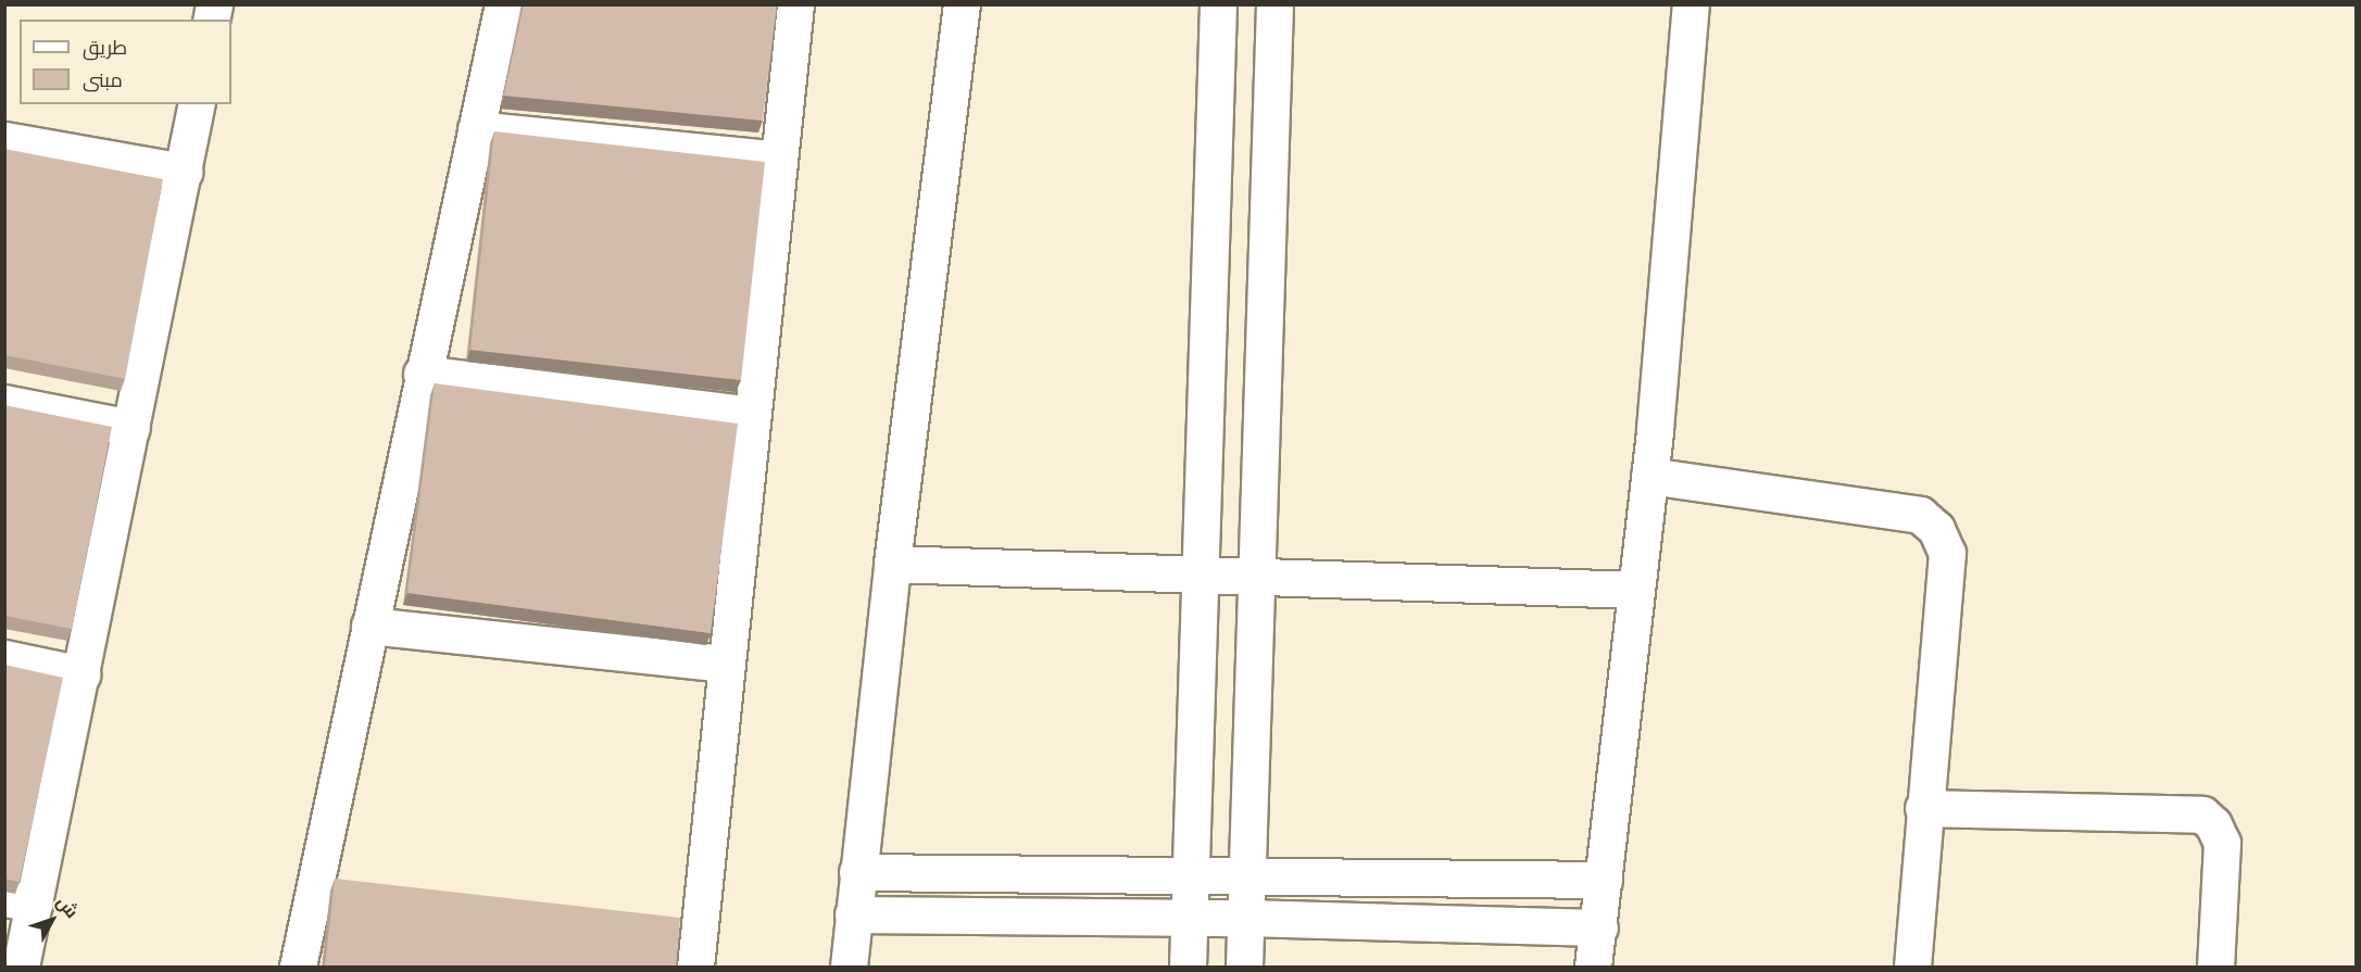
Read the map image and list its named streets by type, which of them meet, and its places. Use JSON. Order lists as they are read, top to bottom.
{
  "legend": ["طريق", "مبنى"],
  "north": "top right"
}
